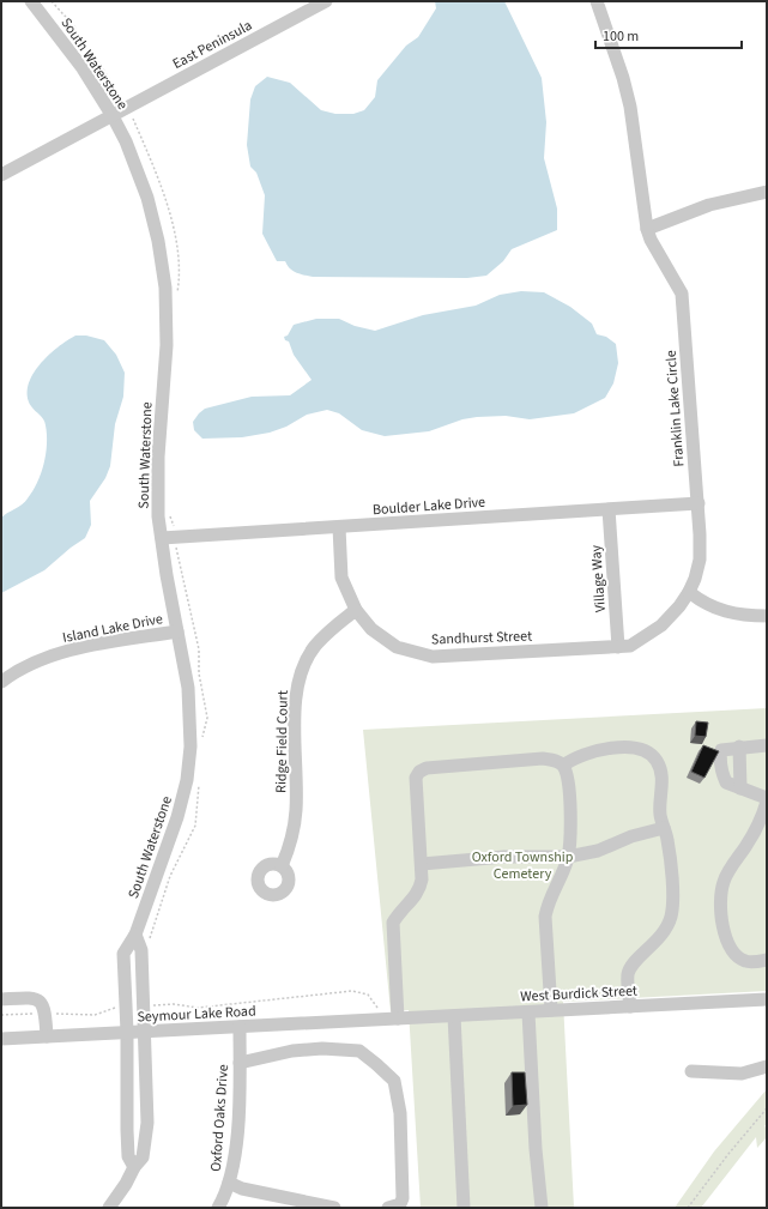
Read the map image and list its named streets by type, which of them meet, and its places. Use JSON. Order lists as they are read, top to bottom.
{
  "streets": {
    "street": [
      "East Peninsula",
      "South Waterstone",
      "Franklin Lake Circle",
      "Boulder Lake Drive",
      "Village Way",
      "Island Lake Drive",
      "Sandhurst Street",
      "Ridge Field Court",
      "West Burdick Street",
      "Seymour Lake Road",
      "Oxford Oaks Drive"
    ]
  },
  "crossings": [
    ["East Peninsula", "South Waterstone"],
    ["South Waterstone", "Boulder Lake Drive"],
    ["South Waterstone", "Island Lake Drive"],
    ["South Waterstone", "Seymour Lake Road"],
    ["Franklin Lake Circle", "Boulder Lake Drive"],
    ["Franklin Lake Circle", "Sandhurst Street"],
    ["Boulder Lake Drive", "Village Way"],
    ["Boulder Lake Drive", "Sandhurst Street"],
    ["Village Way", "Sandhurst Street"],
    ["Sandhurst Street", "Ridge Field Court"],
    ["West Burdick Street", "Seymour Lake Road"],
    ["Seymour Lake Road", "Oxford Oaks Drive"]
  ],
  "parks": ["Oxford Township Cemetery"],
  "scale_bar": "100 m"
}
